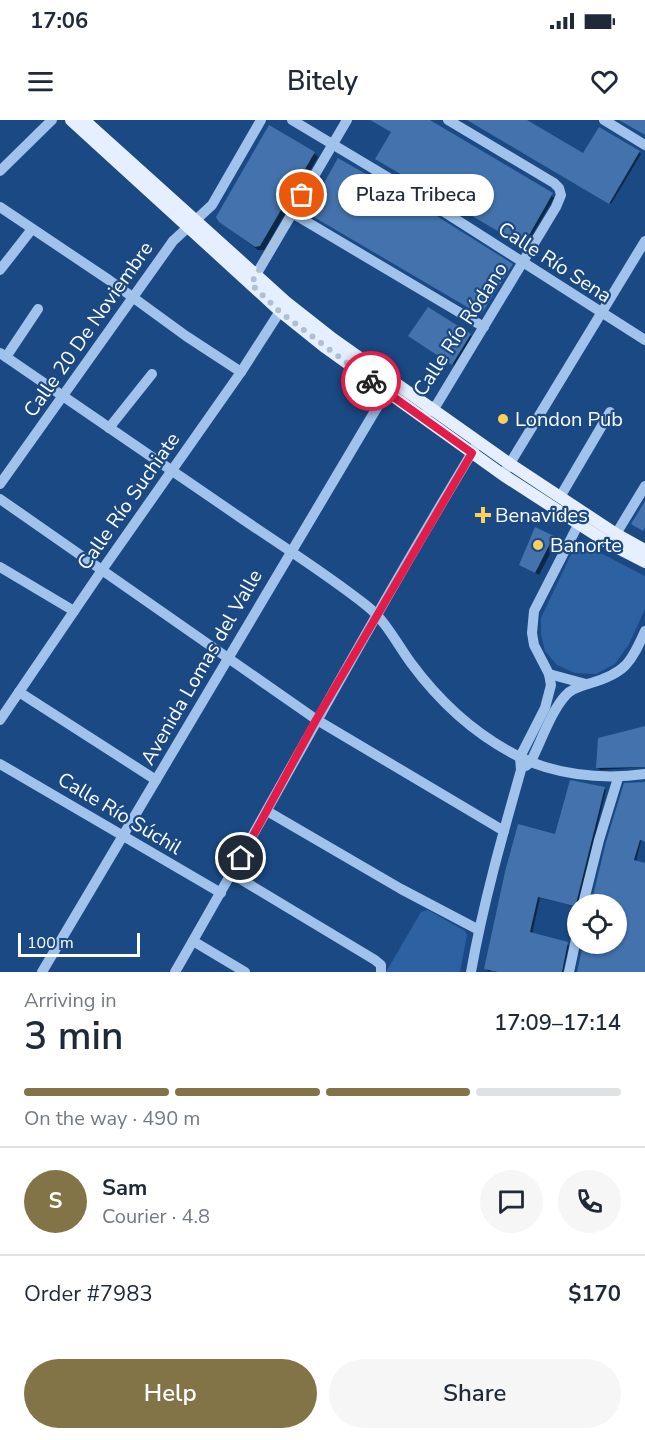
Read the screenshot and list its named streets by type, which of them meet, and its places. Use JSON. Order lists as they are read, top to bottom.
{
  "streets": {
    "street": [
      "Calle Río Sena",
      "Calle 20 De Noviembre",
      "Calle Río Ródano",
      "Calle Río Suchiate",
      "Avenida Lomas del Valle",
      "Calle Río Súchil"
    ]
  },
  "crossings": [
    ["Calle Río Sena", "Calle Río Ródano"],
    ["Avenida Lomas del Valle", "Calle Río Súchil"]
  ],
  "places": {
    "other": ["Plaza Tribeca", "London Pub", "Banorte"],
    "health": ["Benavides"]
  },
  "scale_bar": "100 m",
  "page": {
    "status": "17:06",
    "header": "Bitely",
    "bubble": "Plaza Tribeca",
    "scale": "100 m",
    "heading": ["3 min", "Arriving in", "17:09–17:14"],
    "panel": [
      "Sam",
      "Courier · 4.8",
      "Order #7983",
      "$170"
    ],
    "bar": "On the way · 490 m",
    "round": "S",
    "buttons": ["Help", "Share"]
  }
}
